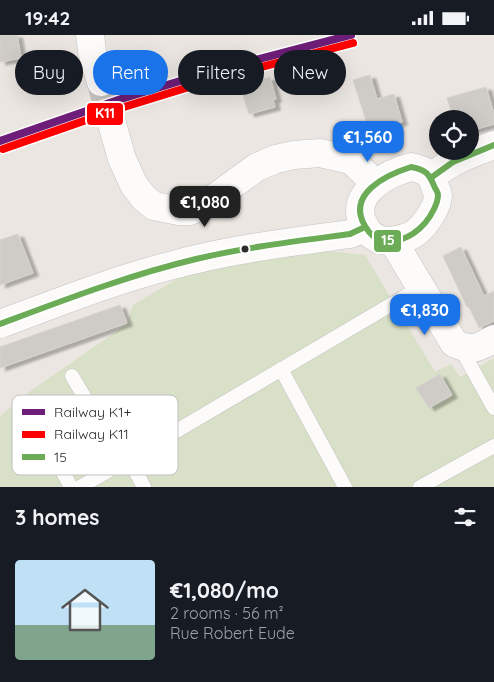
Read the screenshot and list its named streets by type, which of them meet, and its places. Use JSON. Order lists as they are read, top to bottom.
{
  "lines": ["rail line K1+", "rail line K11", "transit line 15"],
  "legend": ["Railway K1+", "Railway K11", "15"],
  "page": {
    "status": "19:42",
    "chip": [
      "Buy",
      "Rent",
      "Filters",
      "New"
    ],
    "price": ["€1,560", "€1,080", "€1,830"],
    "heading": "3 homes",
    "list": [
      {
        "name": "€1,080/mo",
        "note": "2 rooms · 56 m² · Rue Robert Eude"
      }
    ]
  }
}
